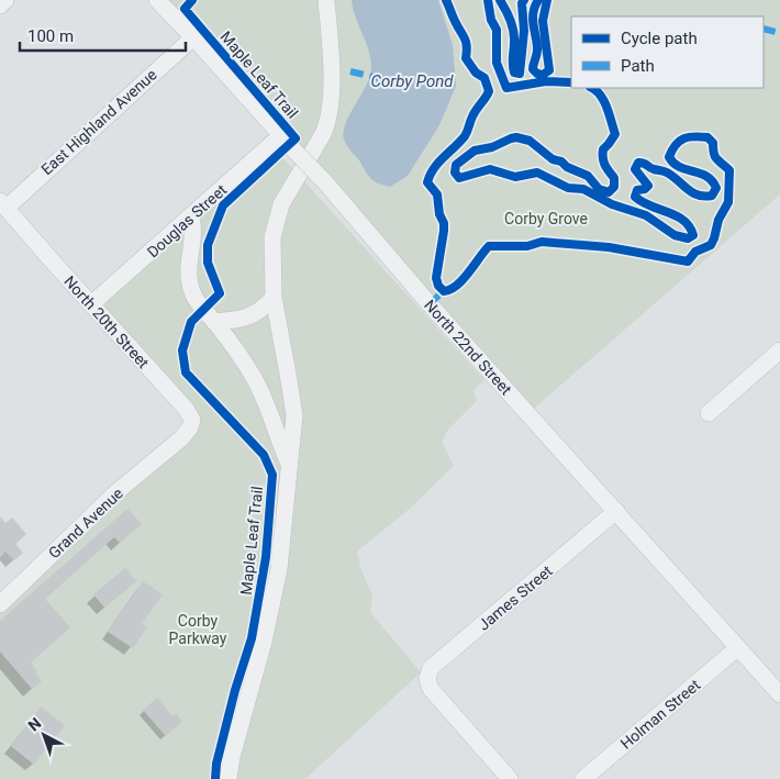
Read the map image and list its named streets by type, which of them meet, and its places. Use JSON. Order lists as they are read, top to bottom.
{
  "streets": {
    "street": [
      "East Highland Avenue",
      "Douglas Street",
      "North 20th Street",
      "North 22nd Street",
      "Grand Avenue",
      "James Street",
      "Holman Street"
    ],
    "cycle path": ["Maple Leaf Trail"]
  },
  "crossings": [
    ["East Highland Avenue", "North 20th Street"],
    ["East Highland Avenue", "North 22nd Street"],
    ["Douglas Street", "North 20th Street"],
    ["Douglas Street", "North 22nd Street"],
    ["North 20th Street", "Grand Avenue"],
    ["North 22nd Street", "James Street"],
    ["North 22nd Street", "Holman Street"]
  ],
  "water": ["Corby Pond"],
  "parks": ["Corby Grove", "Corby Parkway"],
  "legend": ["Cycle path", "Path"],
  "scale_bar": "100 m",
  "north": "top left"
}
